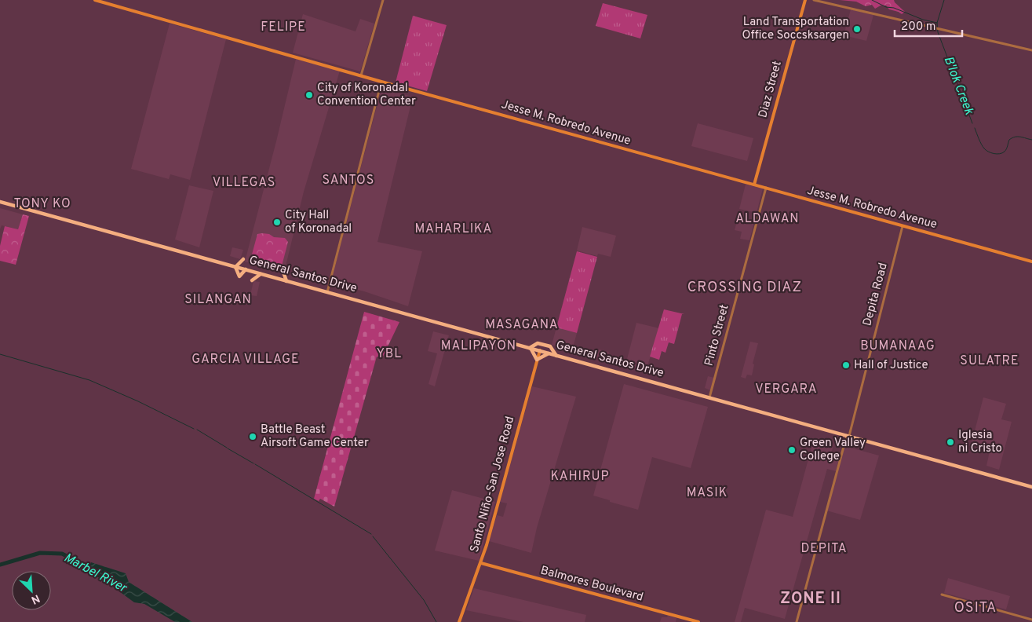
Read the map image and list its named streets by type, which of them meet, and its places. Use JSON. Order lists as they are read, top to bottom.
{
  "streets": {
    "highway": ["General Santos Drive"],
    "main road": [
      "Diaz Street",
      "Jesse M. Robredo Avenue",
      "Santo Niño-San Jose Road",
      "Balmores Boulevard"
    ],
    "street": ["Depita Road", "Pinto Street"]
  },
  "crossings": [
    ["Diaz Street", "Jesse M. Robredo Avenue"],
    ["Jesse M. Robredo Avenue", "Depita Road"],
    ["Jesse M. Robredo Avenue", "Pinto Street"],
    ["General Santos Drive", "Depita Road"],
    ["General Santos Drive", "Pinto Street"],
    ["General Santos Drive", "Santo Niño-San Jose Road"],
    ["Santo Niño-San Jose Road", "Balmores Boulevard"]
  ],
  "districts": [
    "FELIPE",
    "SANTOS",
    "VILLEGAS",
    "TONY KO",
    "ALDAWAN",
    "MAHARLIKA",
    "CROSSING DIAZ",
    "SILANGAN",
    "MASAGANA",
    "MALIPAYON",
    "BUMANAAG",
    "YBL",
    "GARCIA VILLAGE",
    "SULATRE",
    "VERGARA",
    "KAHIRUP",
    "MASIK",
    "DEPITA",
    "ZONE II",
    "OSITA"
  ],
  "water": ["B'lok Creek", "Marbel River"],
  "places": [
    "Land Transportation Office Soccsksargen",
    "City of Koronadal Convention Center",
    "City Hall of Koronadal",
    "Hall of Justice",
    "Battle Beast Airsoft Game Center",
    "Iglesia ni Cristo",
    "Green Valley College"
  ],
  "scale_bar": "200 m",
  "north": "bottom right"
}
